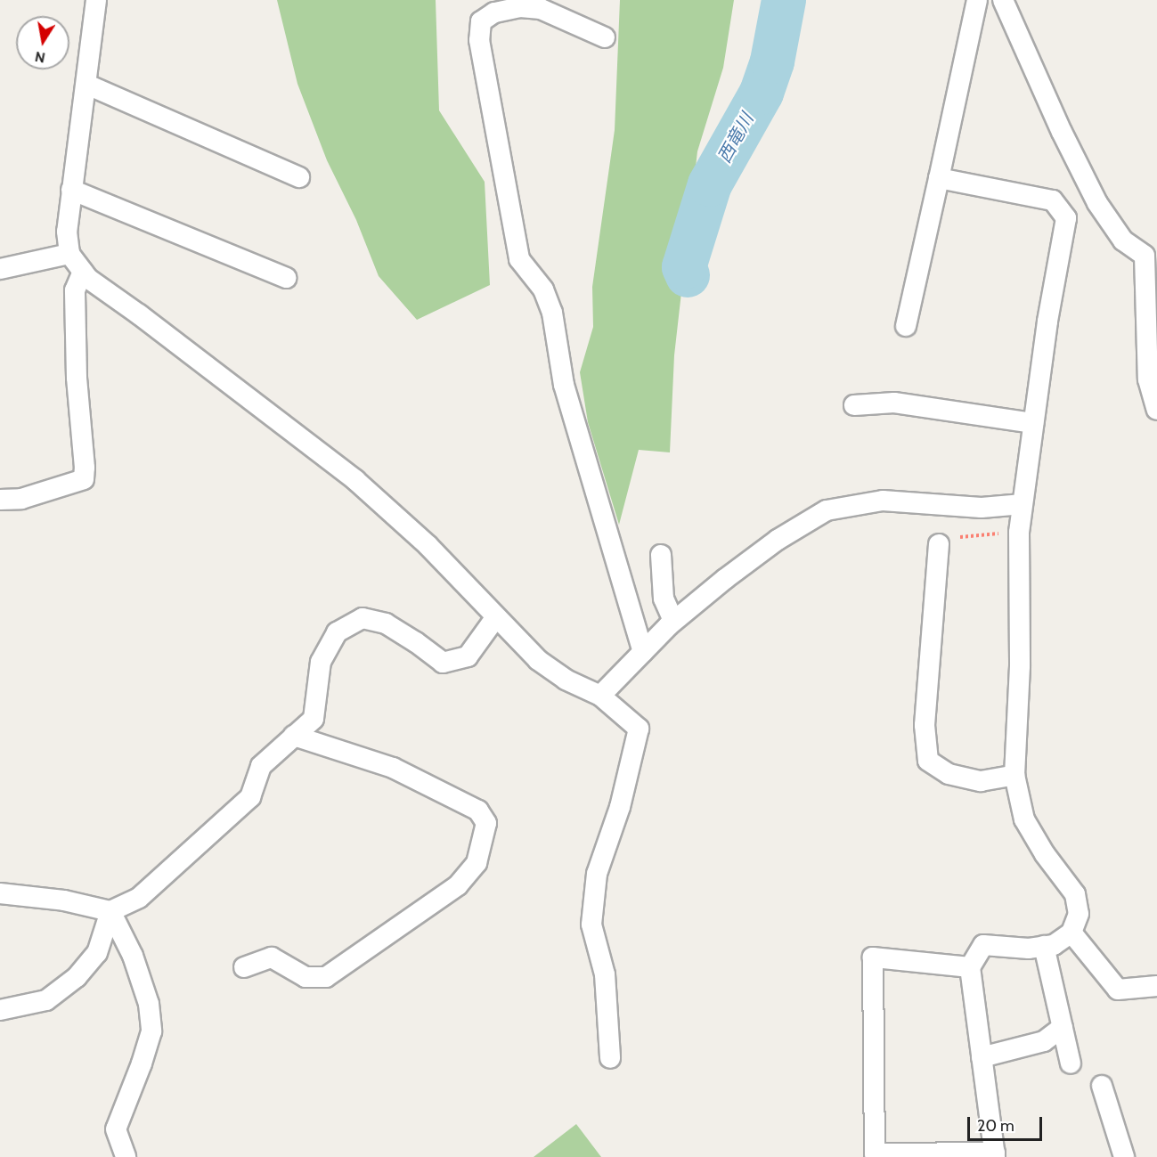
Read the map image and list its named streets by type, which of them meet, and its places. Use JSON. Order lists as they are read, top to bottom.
{
  "water": ["西竜川"],
  "scale_bar": "20 m",
  "north": "bottom"
}
